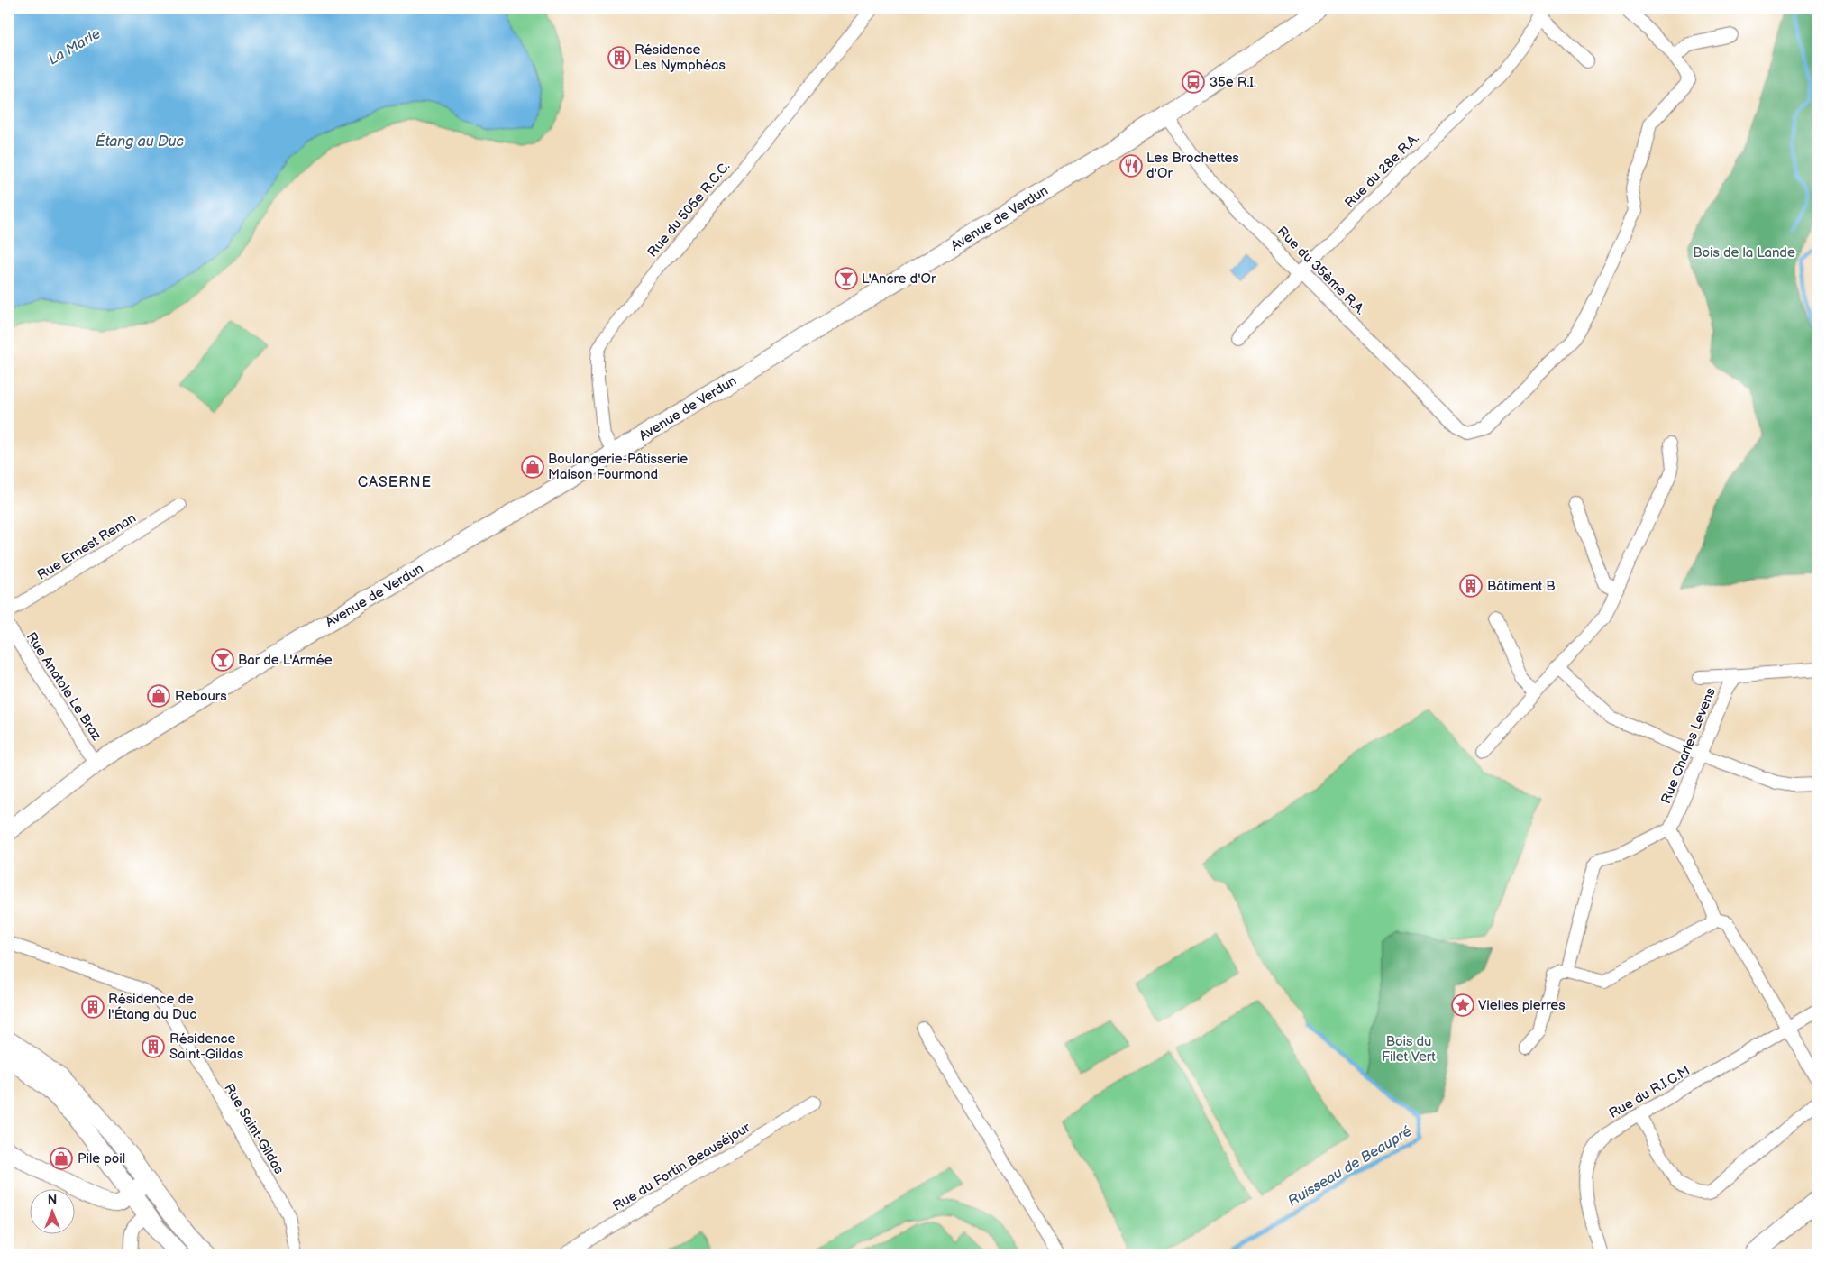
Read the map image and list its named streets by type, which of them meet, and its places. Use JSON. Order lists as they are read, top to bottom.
{
  "streets": {
    "main road": ["Avenue de Verdun"],
    "street": [
      "Rue du 28e R.A.",
      "Rue du 505e R.C.C.",
      "Rue du 35ème R.A.",
      "Rue Ernest Renan",
      "Rue Anatole Le Braz",
      "Rue Charles Levens",
      "Rue du R.I.C.M",
      "Rue Saint-Gildas",
      "Rue du Fortin Beauséjour"
    ]
  },
  "crossings": [
    ["Rue du 28e R.A.", "Rue du 35ème R.A."],
    ["Rue du 505e R.C.C.", "Avenue de Verdun"],
    ["Avenue de Verdun", "Rue du 35ème R.A."],
    ["Avenue de Verdun", "Rue Anatole Le Braz"]
  ],
  "districts": ["CASERNE"],
  "water": ["La Marle", "Étang au Duc", "Ruisseau de Beaupré"],
  "parks": ["Bois de la Lande", "Bois du Filet Vert"],
  "places": {
    "building": [
      "Résidence Les Nymphéas",
      "Bâtiment B",
      "Résidence de l'Étang au Duc",
      "Résidence Saint-Gildas"
    ],
    "bus stop": ["35e R.I."],
    "restaurant": ["Les Brochettes d'Or"],
    "bar": ["L'Ancre d'Or", "Bar de L'Armée"],
    "shop": ["Boulangerie-Pâtisserie Maison Fourmond", "Rebours", "Pile poil"],
    "place": ["Vielles pierres"]
  },
  "north": "top"
}
